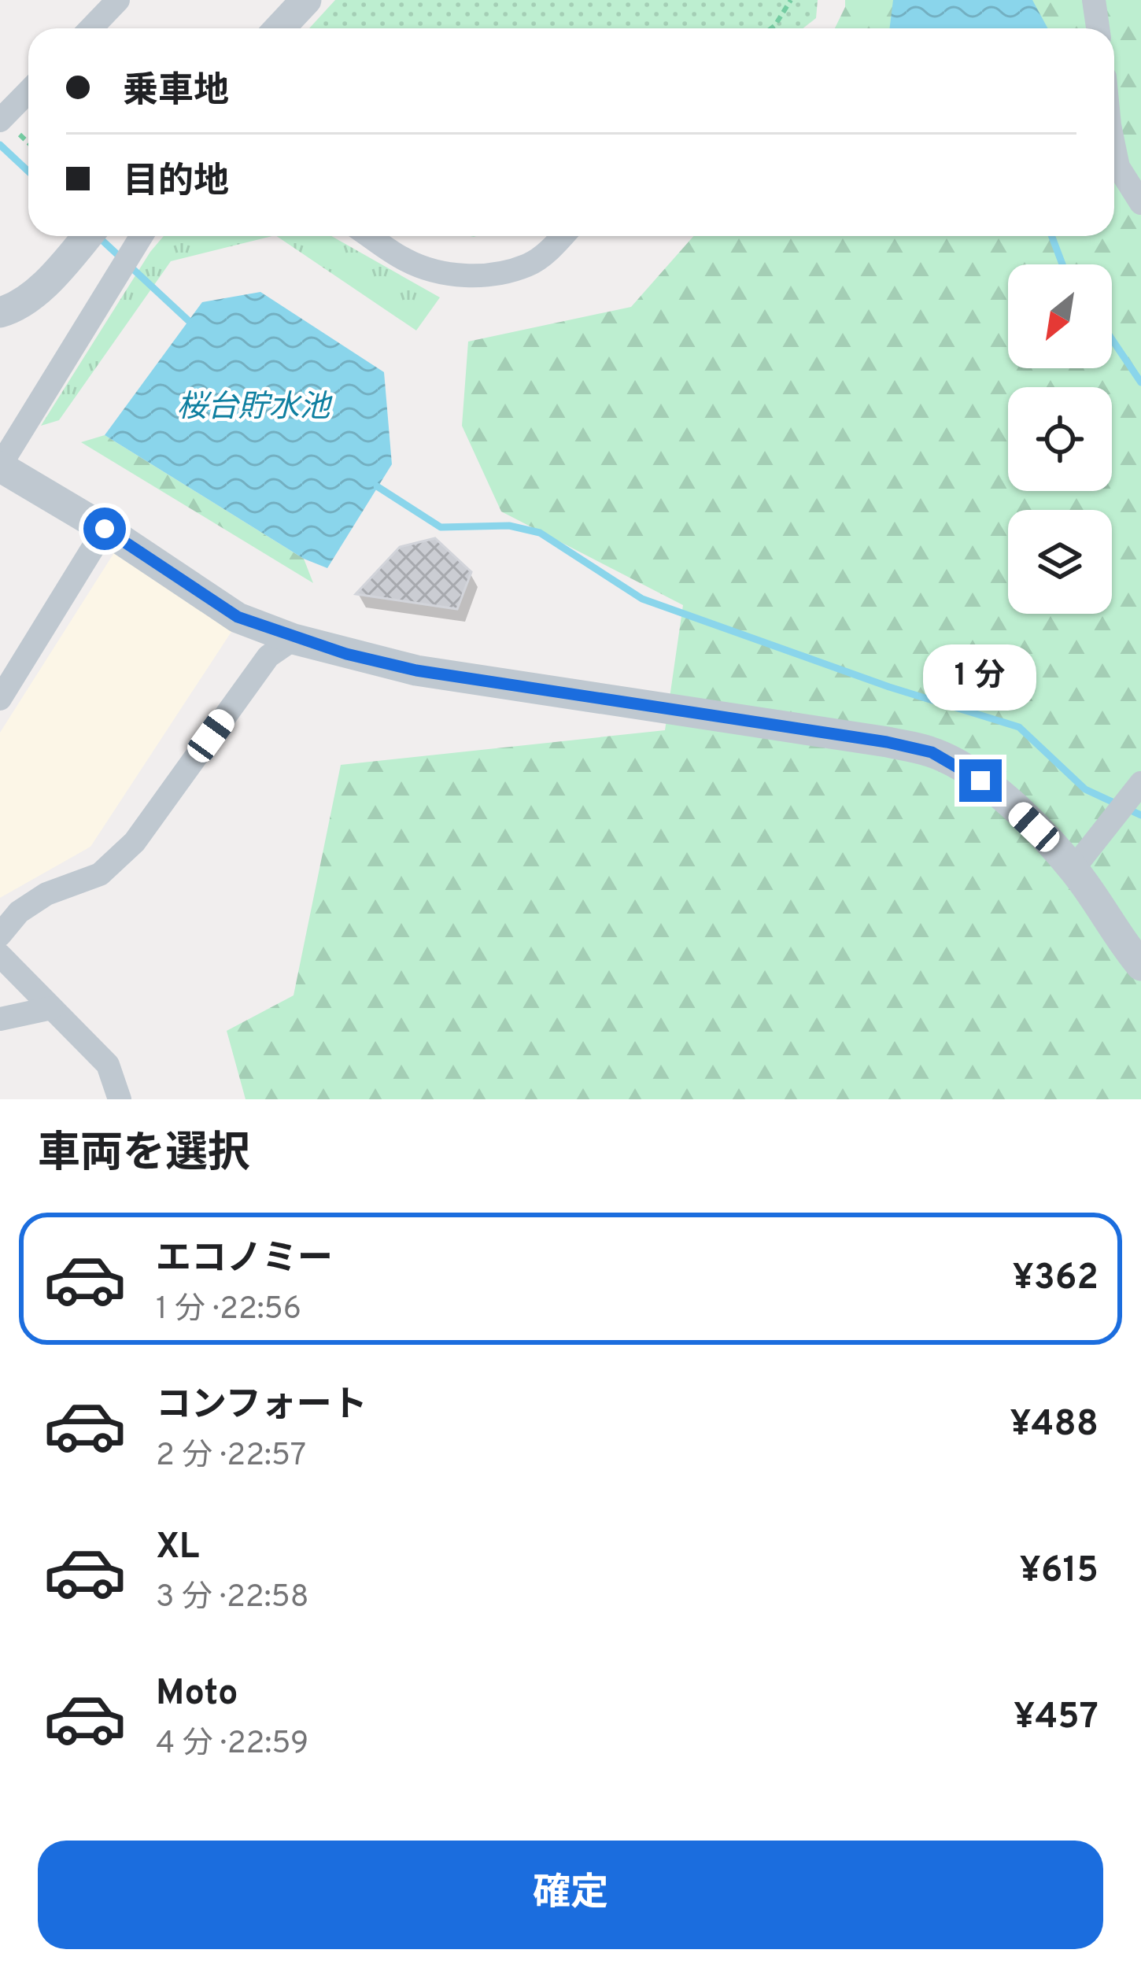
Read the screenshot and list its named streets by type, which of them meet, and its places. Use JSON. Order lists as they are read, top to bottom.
{
  "water": ["桜台貯水池"],
  "north": "bottom left",
  "page": {
    "banner": ["乗車地", "目的地"],
    "bubble": "1 分",
    "heading": "車両を選択",
    "list": [
      {
        "name": "エコノミー",
        "note": "1 分 · 22:56",
        "value": "¥362"
      },
      {
        "name": "コンフォート",
        "note": "2 分 · 22:57",
        "value": "¥488"
      },
      {
        "name": "XL",
        "note": "3 分 · 22:58",
        "value": "¥615"
      },
      {
        "name": "Moto",
        "note": "4 分 · 22:59",
        "value": "¥457"
      }
    ],
    "buttons": "確定"
  }
}
